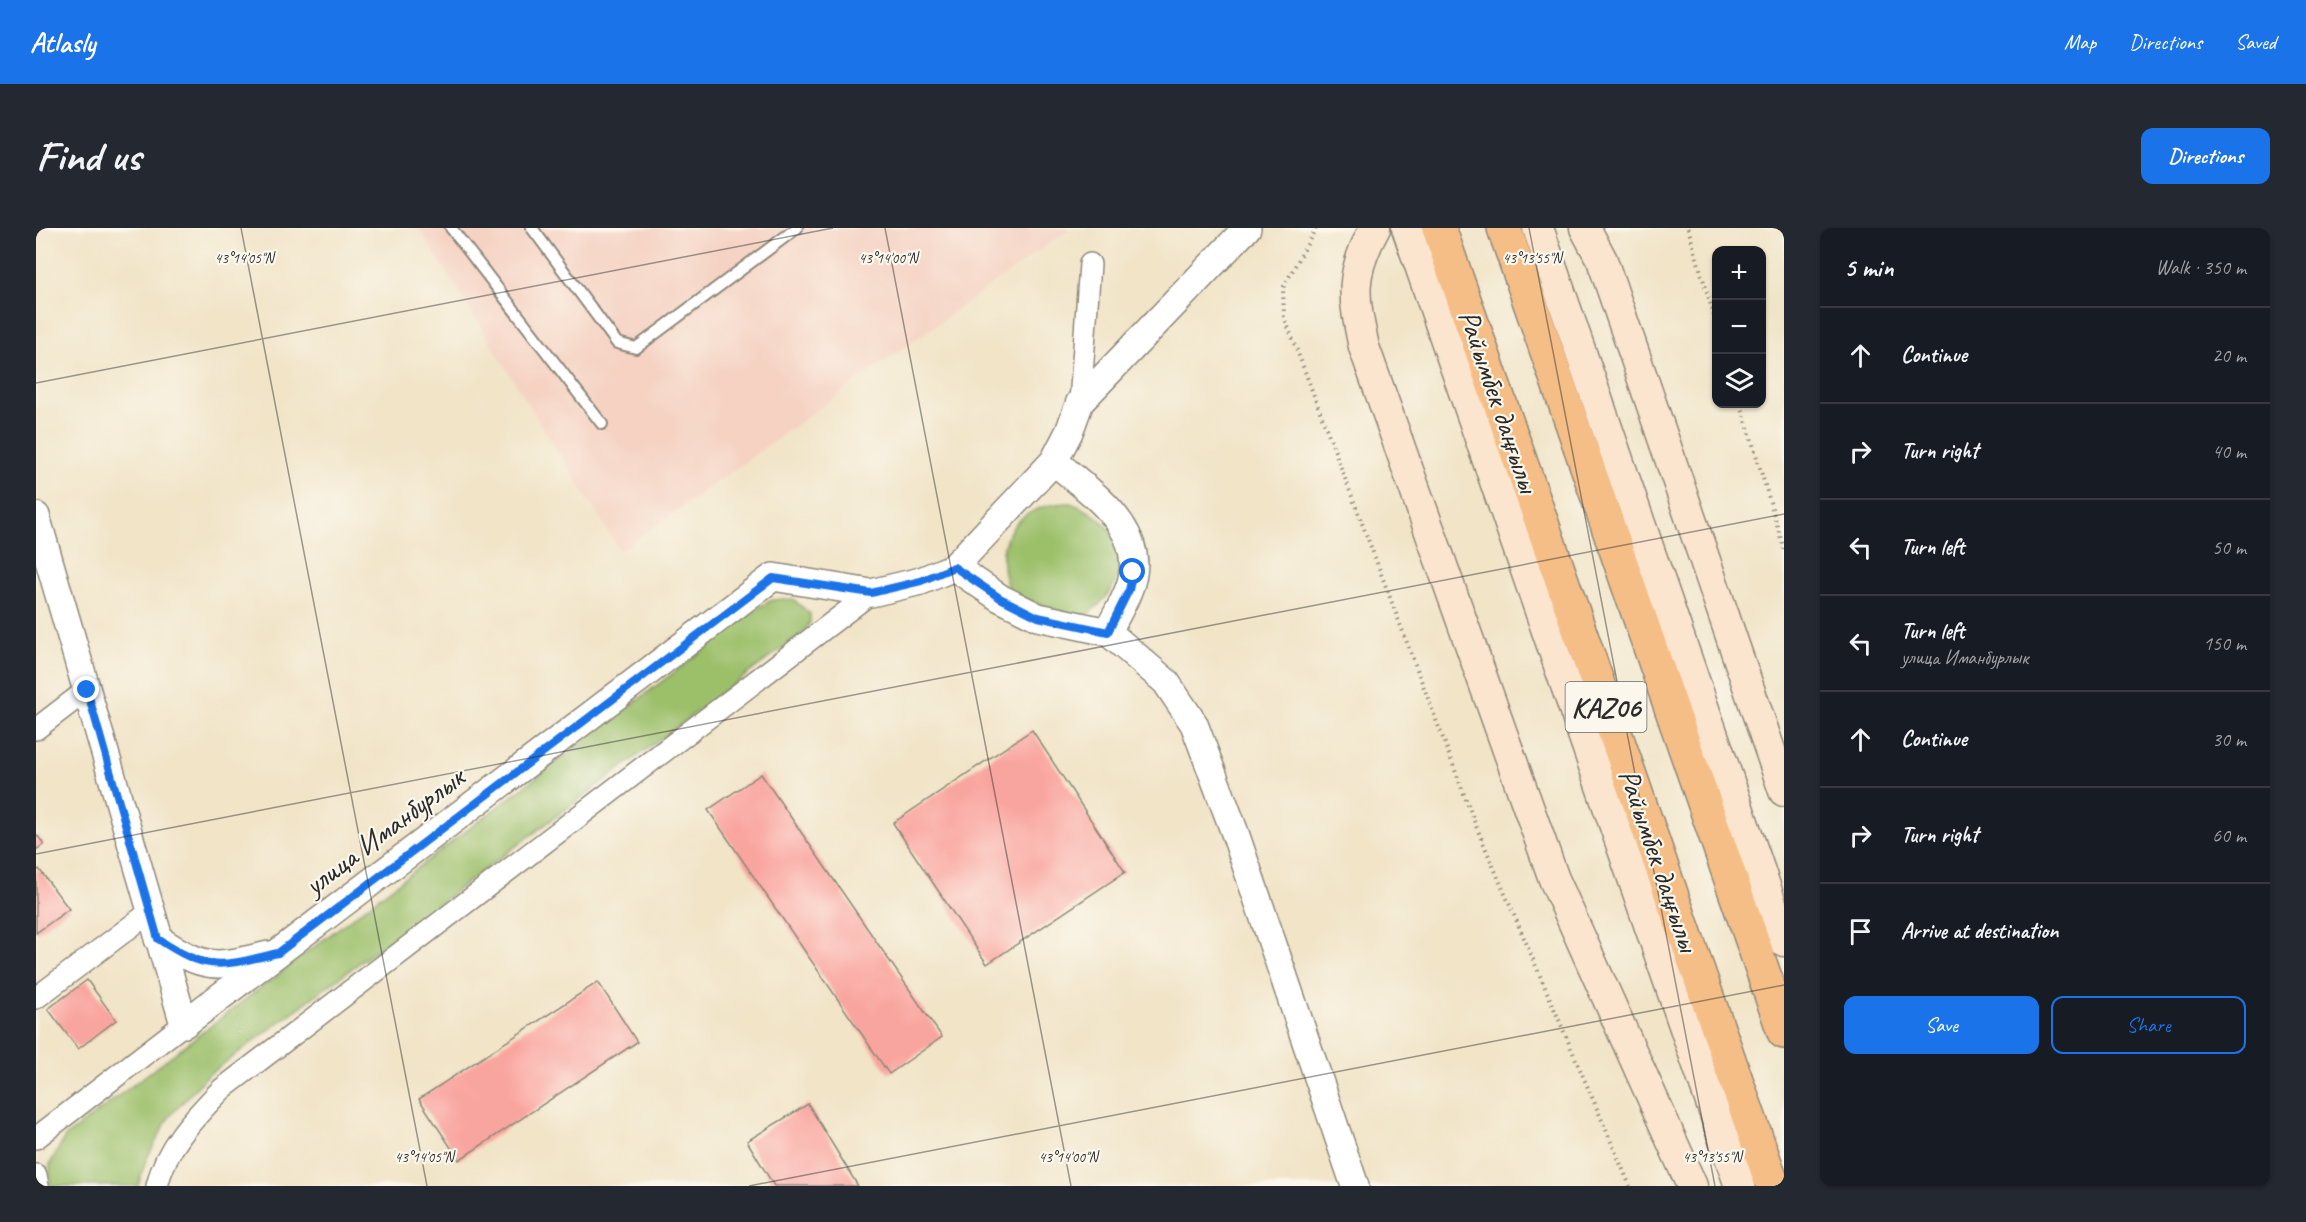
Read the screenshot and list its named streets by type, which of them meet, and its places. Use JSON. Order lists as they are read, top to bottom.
{
  "streets": {
    "highway": ["Райымбек даңғылы", "KАZ06"],
    "street": ["улица Иманбурлык"]
  },
  "page": {
    "header": "Atlasly",
    "nav": ["Map", "Directions", "Saved"],
    "buttons": [
      "Directions",
      ["Save", "Share"]
    ],
    "title": "Find us",
    "heading": ["5 min", "Walk · 350 m"],
    "map_buttons": ["+", "−"],
    "list": [
      ["Continue", "20 m"],
      ["Turn right", "40 m"],
      ["Turn left", "50 m"],
      ["Turn left", "улица Иманбурлык", "150 m"],
      ["Continue", "30 m"],
      ["Turn right", "60 m"],
      "Arrive at destination"
    ]
  },
  "coordinates": ["43°14'05\"N", "43°14'00\"N", "43°13'55\"N"]
}
